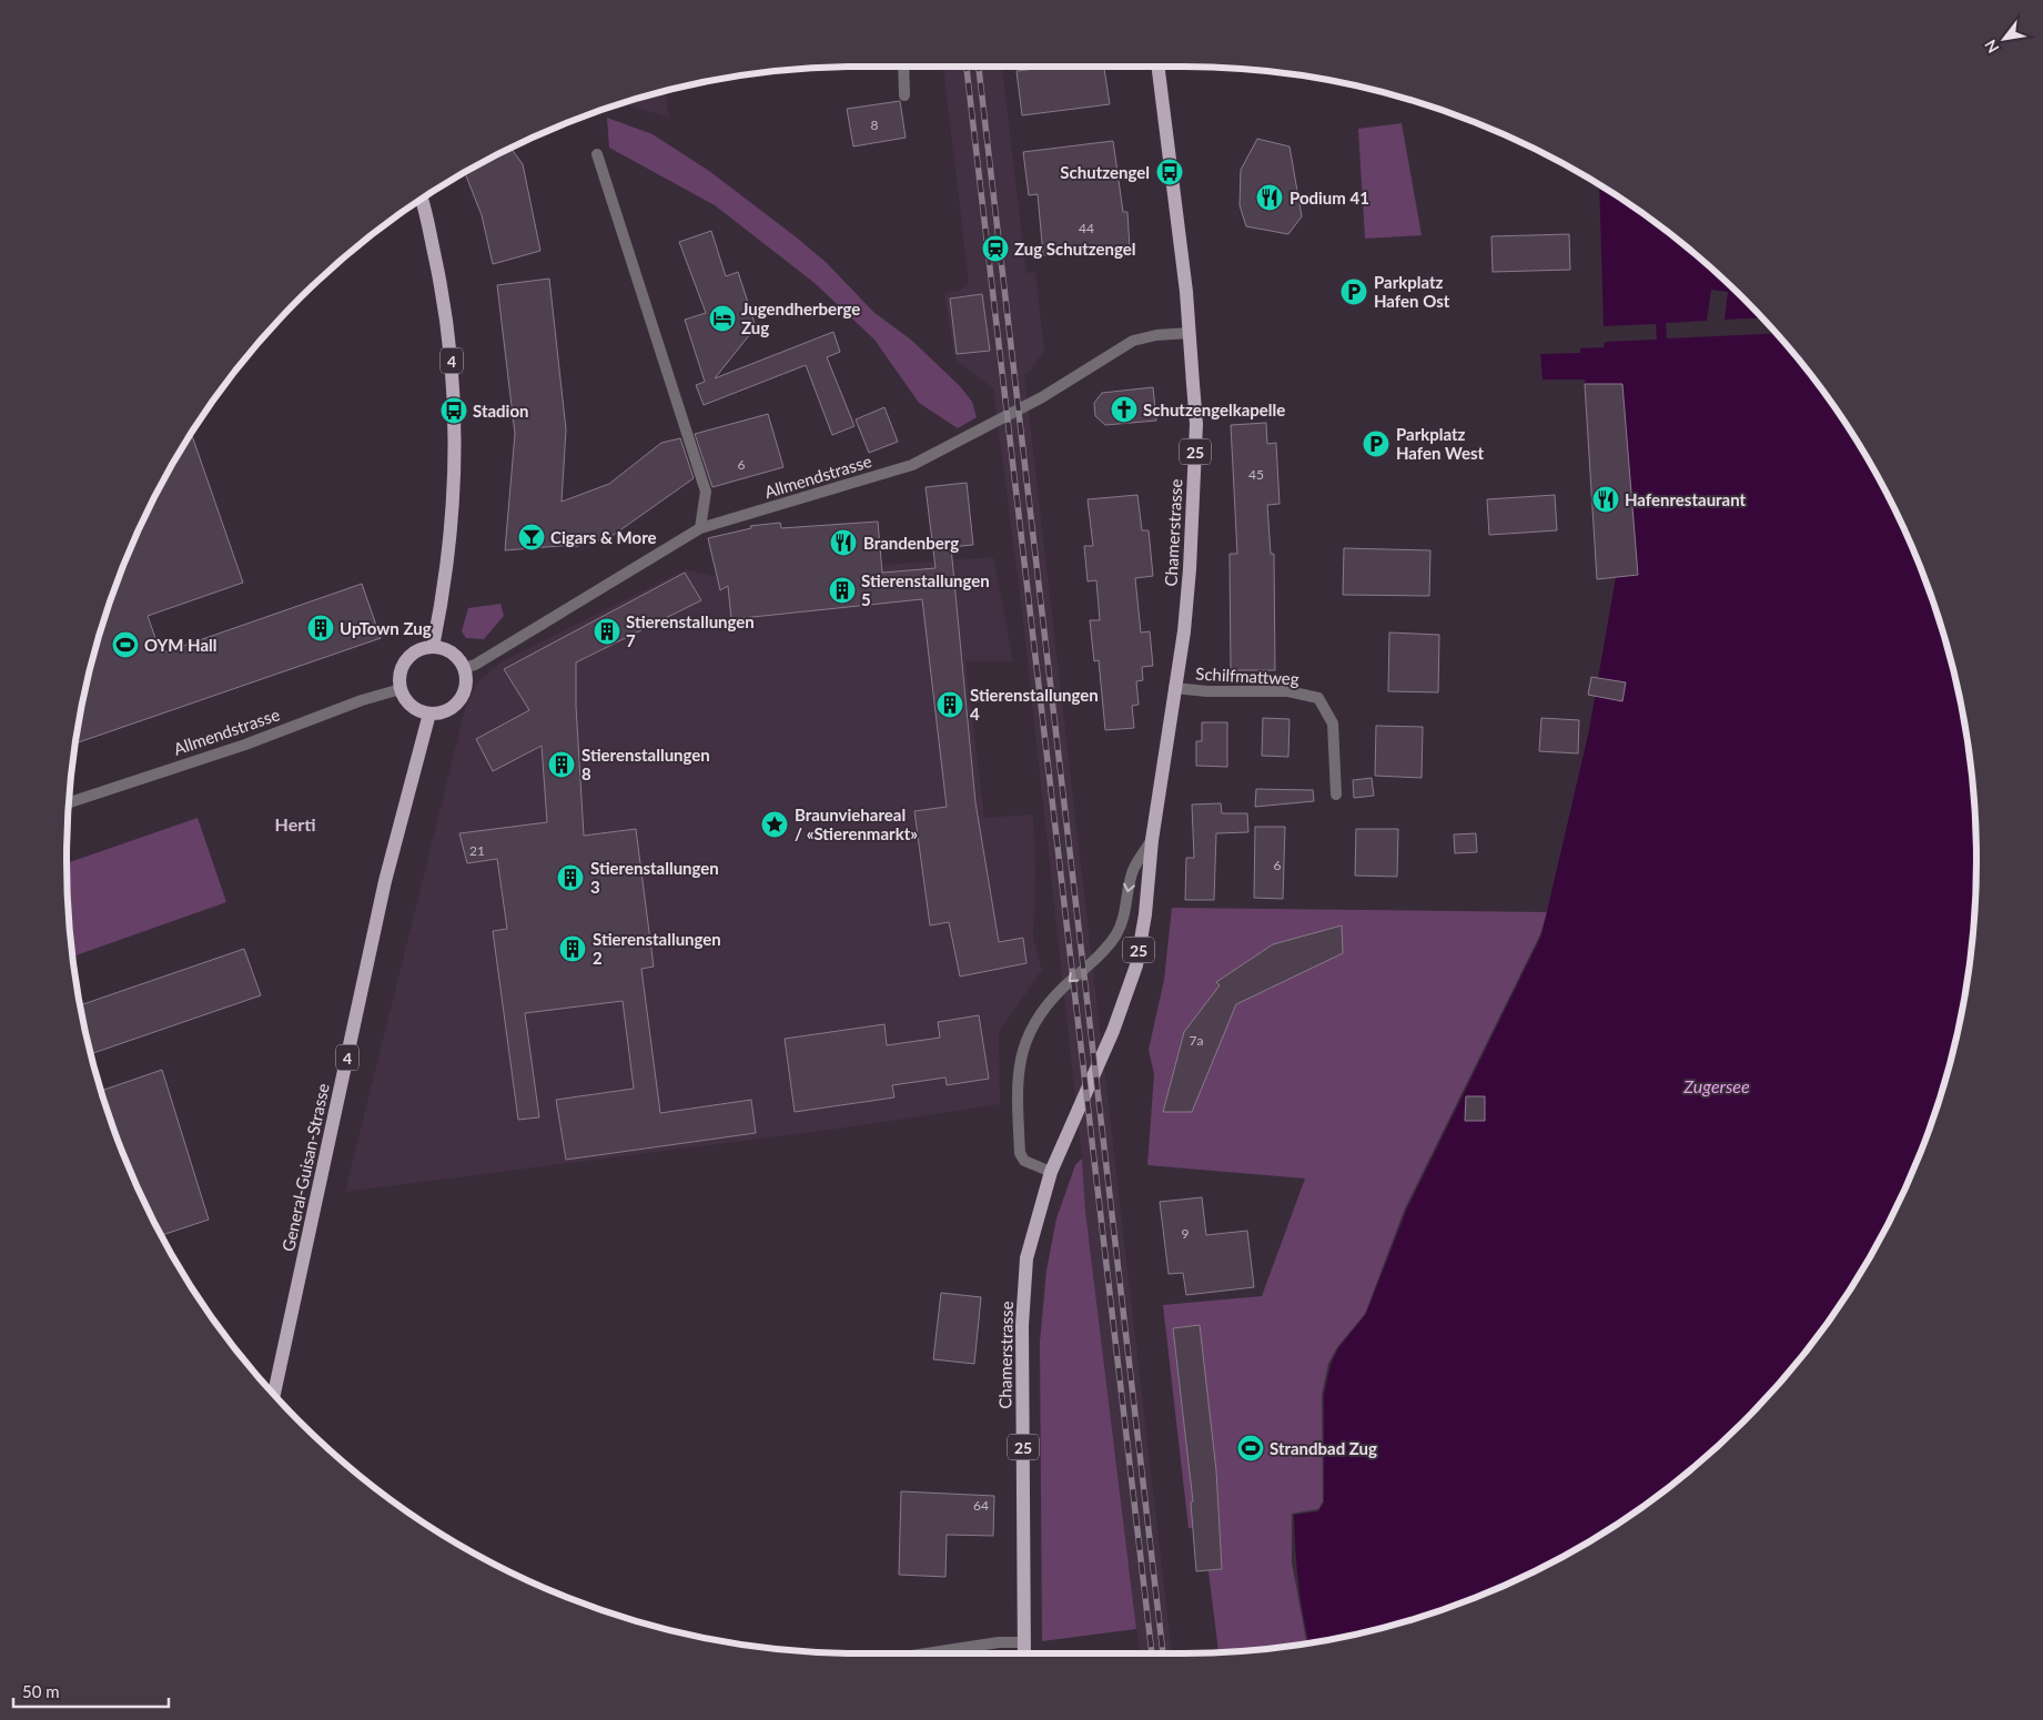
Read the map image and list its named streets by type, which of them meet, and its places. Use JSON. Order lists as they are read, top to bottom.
{
  "streets": {
    "main road": [
      "4",
      "25",
      "Chamerstrasse",
      "General-Guisan-Strasse"
    ],
    "street": ["Allmendstrasse", "Schilfmattweg"]
  },
  "crossings": [
    ["4", "Allmendstrasse"],
    ["4", "General-Guisan-Strasse"],
    ["Allmendstrasse", "Chamerstrasse"],
    ["Allmendstrasse", "General-Guisan-Strasse"],
    ["Chamerstrasse", "Schilfmattweg"]
  ],
  "districts": ["Herti"],
  "water": ["Zugersee"],
  "places": {
    "bus stop": ["Schutzengel", "Stadion"],
    "restaurant": ["Podium 41", "Hafenrestaurant", "Brandenberg"],
    "station": ["Zug Schutzengel"],
    "parking": ["Parkplatz Hafen Ost", "Parkplatz Hafen West"],
    "hotel": ["Jugendherberge Zug"],
    "church": ["Schutzengelkapelle"],
    "bar": ["Cigars & More"],
    "building": [
      "Stierenstallungen 5",
      "UpTown Zug",
      "Stierenstallungen 7",
      "Stierenstallungen 4",
      "Stierenstallungen 8",
      "Stierenstallungen 3",
      "Stierenstallungen 2"
    ],
    "sports": ["OYM Hall", "Strandbad Zug"],
    "place": ["Braunviehareal / «Stierenmarkt»"]
  },
  "house_numbers": [
    "8",
    "44",
    "6",
    "45",
    "21",
    "6",
    "7a",
    "9",
    "64"
  ],
  "scale_bar": "50 m",
  "north": "bottom left"
}
